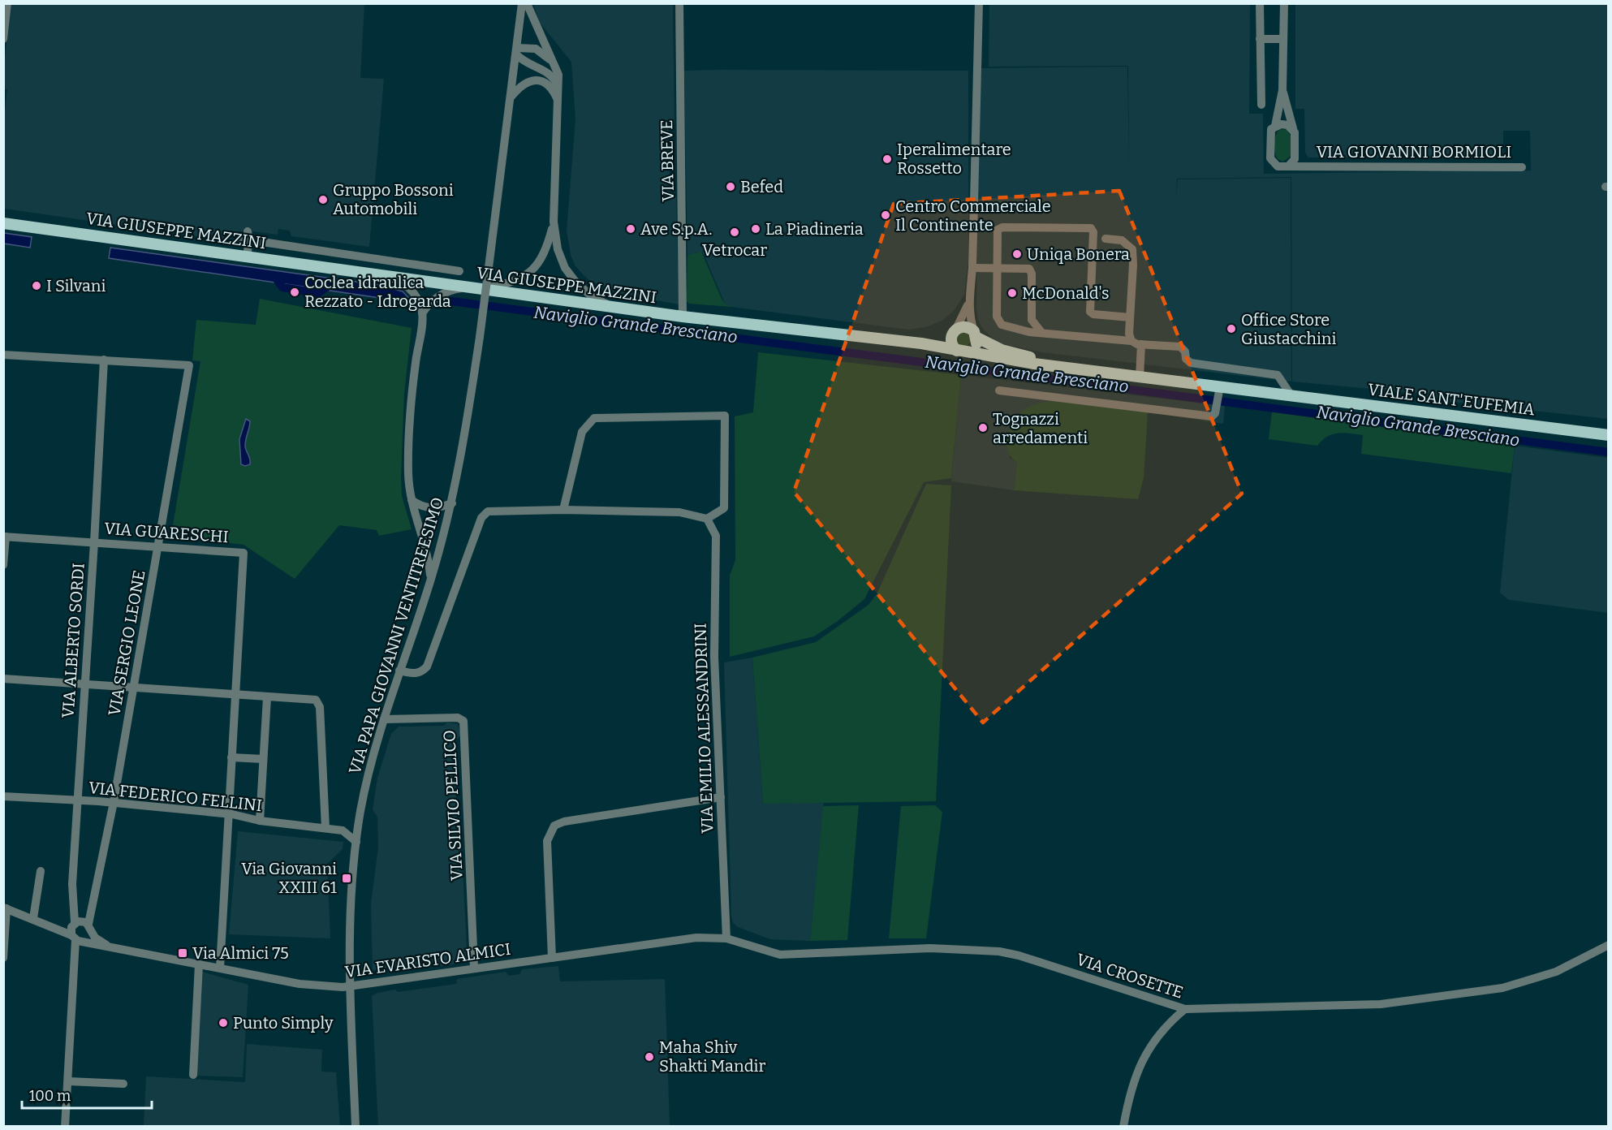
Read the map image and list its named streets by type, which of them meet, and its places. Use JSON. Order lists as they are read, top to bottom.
{
  "streets": {
    "main road": ["VIA GIUSEPPE MAZZINI", "VIALE SANT'EUFEMIA"],
    "street": [
      "VIA GIOVANNI BORMIOLI",
      "VIA BREVE",
      "VIA GUARESCHI",
      "VIA PAPA GIOVANNI VENTITREESIMO",
      "VIA ALBERTO SORDI",
      "VIA SERGIO LEONE",
      "VIA EMILIO ALESSANDRINI",
      "VIA FEDERICO FELLINI",
      "VIA SILVIO PELLICO",
      "VIA EVARISTO ALMICI",
      "VIA CROSETTE"
    ]
  },
  "crossings": [
    ["VIA BREVE", "VIA GIUSEPPE MAZZINI"],
    ["VIA GIUSEPPE MAZZINI", "VIALE SANT'EUFEMIA"],
    ["VIA GUARESCHI", "VIA ALBERTO SORDI"],
    ["VIA GUARESCHI", "VIA SERGIO LEONE"],
    ["VIA GUARESCHI", "VIA FEDERICO FELLINI"],
    ["VIA GUARESCHI", "VIA EVARISTO ALMICI"],
    ["VIA PAPA GIOVANNI VENTITREESIMO", "VIA SILVIO PELLICO"],
    ["VIA PAPA GIOVANNI VENTITREESIMO", "VIA EVARISTO ALMICI"],
    ["VIA ALBERTO SORDI", "VIA SERGIO LEONE"],
    ["VIA ALBERTO SORDI", "VIA FEDERICO FELLINI"],
    ["VIA ALBERTO SORDI", "VIA EVARISTO ALMICI"],
    ["VIA SERGIO LEONE", "VIA FEDERICO FELLINI"],
    ["VIA SERGIO LEONE", "VIA EVARISTO ALMICI"],
    ["VIA EMILIO ALESSANDRINI", "VIA EVARISTO ALMICI"],
    ["VIA EMILIO ALESSANDRINI", "VIA CROSETTE"],
    ["VIA SILVIO PELLICO", "VIA EVARISTO ALMICI"],
    ["VIA EVARISTO ALMICI", "VIA CROSETTE"]
  ],
  "water": ["Naviglio Grande Bresciano"],
  "places": {
    "other": [
      "Iperalimentare Rossetto",
      "Befed",
      "Gruppo Bossoni Automobili",
      "Centro Commerciale Il Continente",
      "Ave S.p.A.",
      "La Piadineria",
      "Vetrocar",
      "Uniqa Bonera",
      "I Silvani",
      "Coclea idraulica Rezzato - Idrogarda",
      "McDonald's",
      "Office Store Giustacchini",
      "Tognazzi arredamenti",
      "Punto Simply",
      "Maha Shiv Shakti Mandir"
    ],
    "transit": ["Via Giovanni XXIII 61", "Via Almici 75"]
  },
  "scale_bar": "100 m"
}
